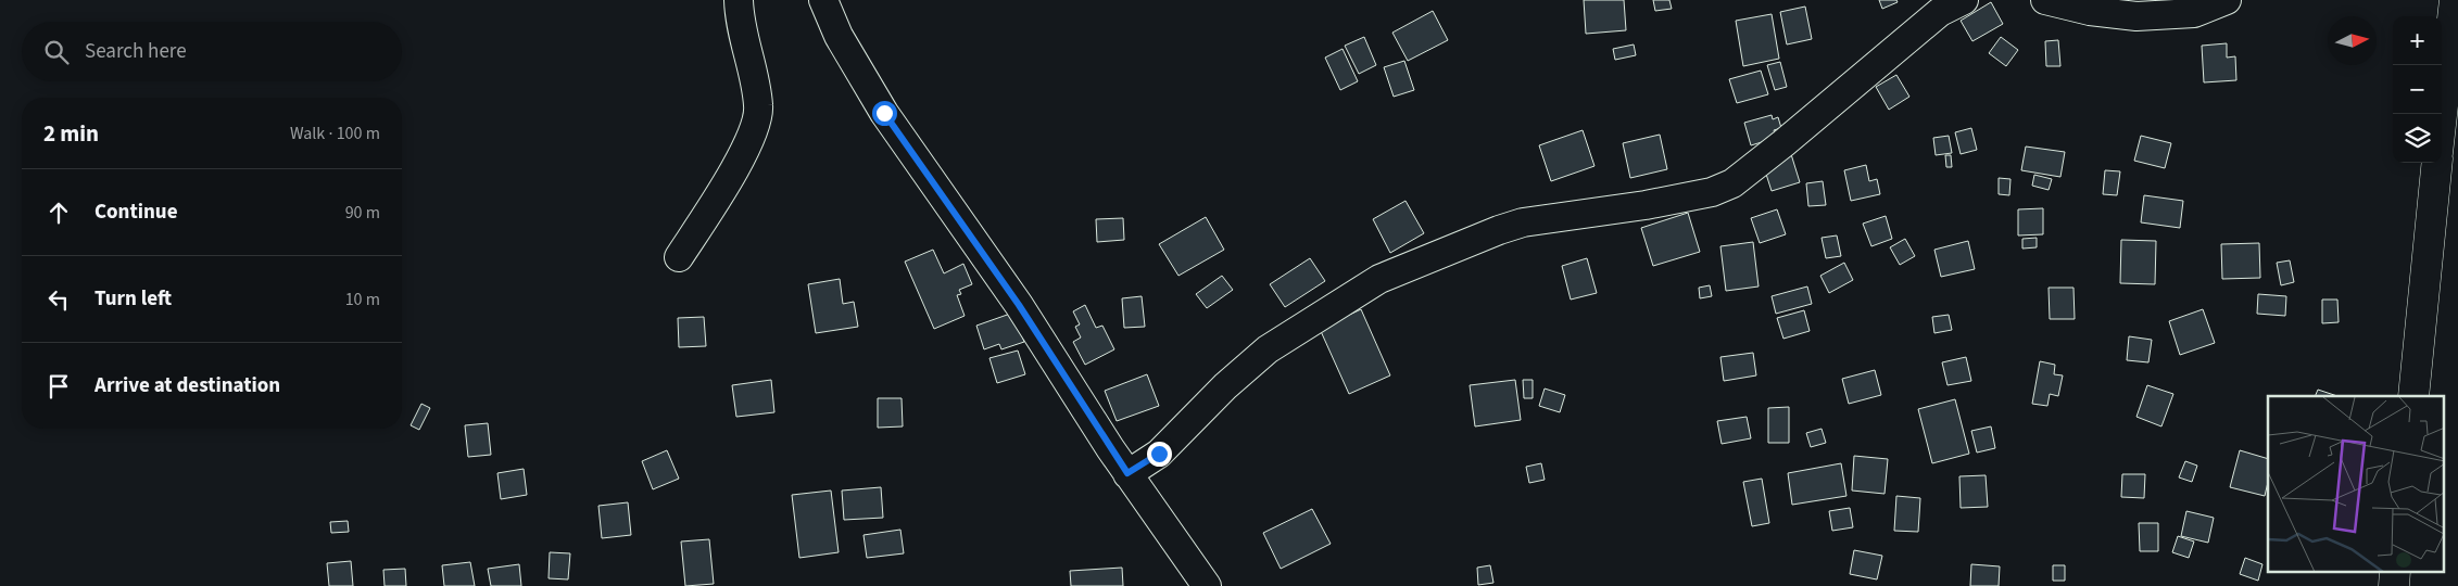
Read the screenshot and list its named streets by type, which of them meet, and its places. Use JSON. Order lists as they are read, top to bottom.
{
  "north": "right",
  "page": {
    "map_buttons": ["+", "−"],
    "search": "Search here",
    "heading": ["2 min", "Walk · 100 m"],
    "list": [
      ["Continue", "90 m"],
      ["Turn left", "10 m"],
      "Arrive at destination"
    ]
  }
}
